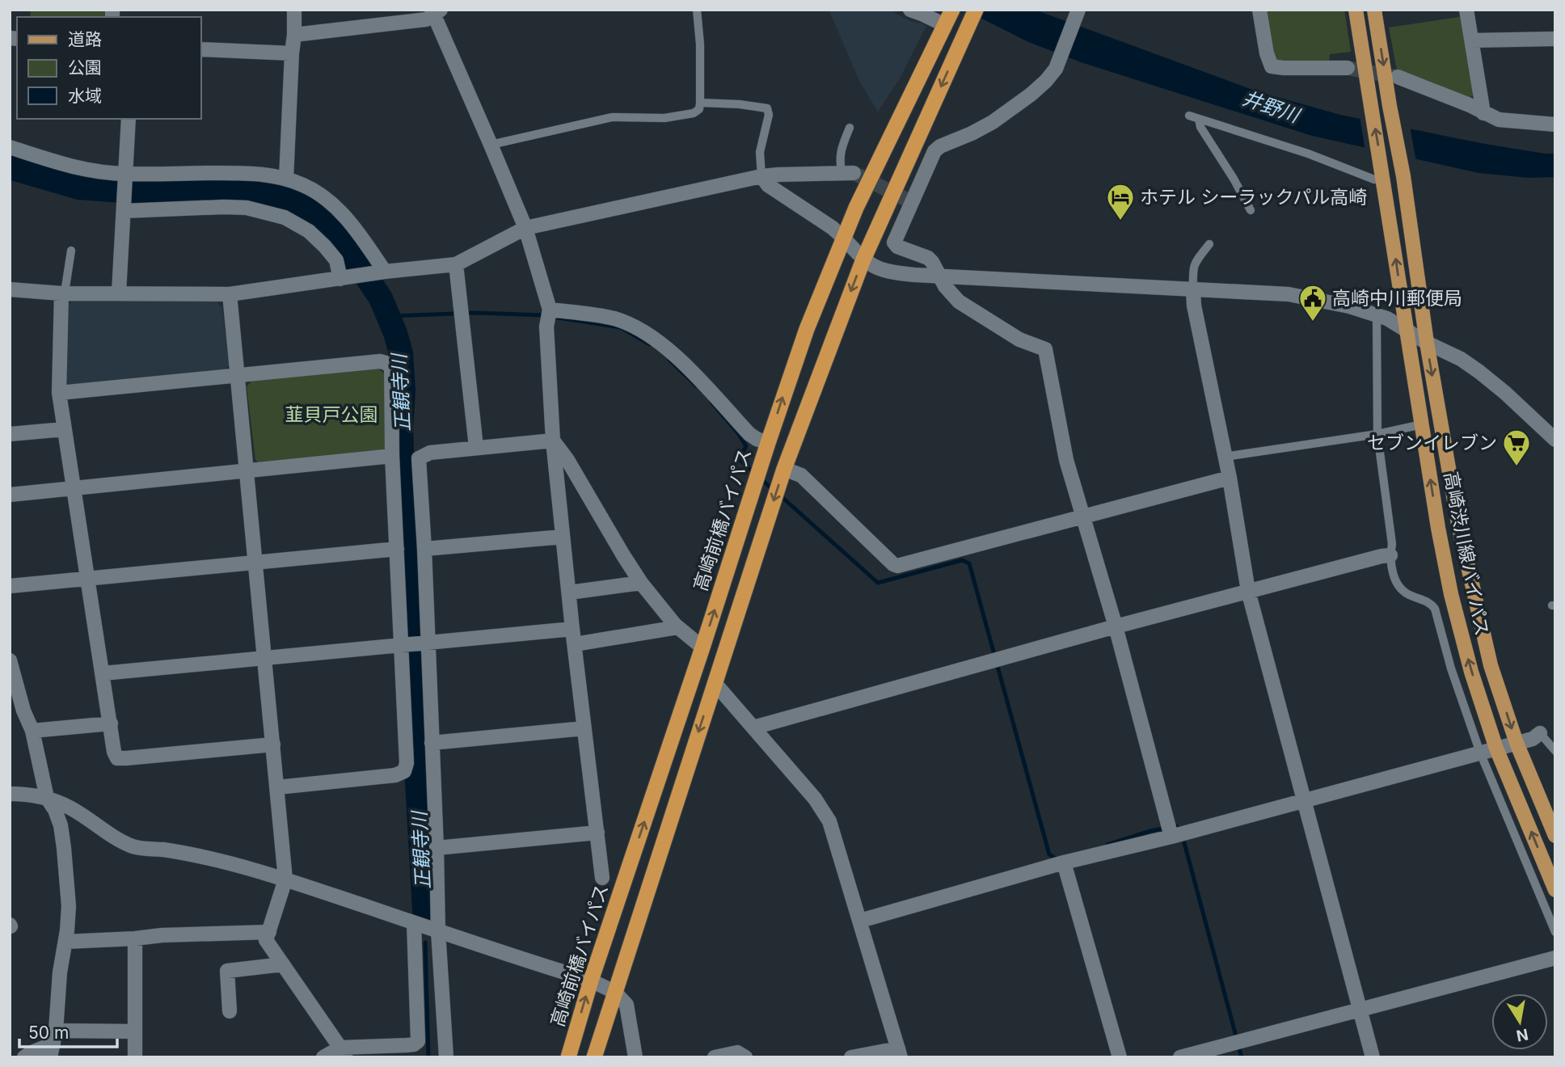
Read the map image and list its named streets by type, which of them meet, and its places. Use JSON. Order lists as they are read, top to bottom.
{
  "streets": {
    "highway": ["高崎前橋バイパス"],
    "main road": ["高崎渋川線バイパス"]
  },
  "water": ["井野川", "正観寺川"],
  "parks": ["韮貝戸公園"],
  "places": {
    "hotel": ["ホテル シーラックパル高崎"],
    "public building": ["高崎中川郵便局"],
    "supermarket": ["セブンイレブン"]
  },
  "legend": ["道路", "公園", "水域"],
  "scale_bar": "50 m",
  "north": "bottom"
}
